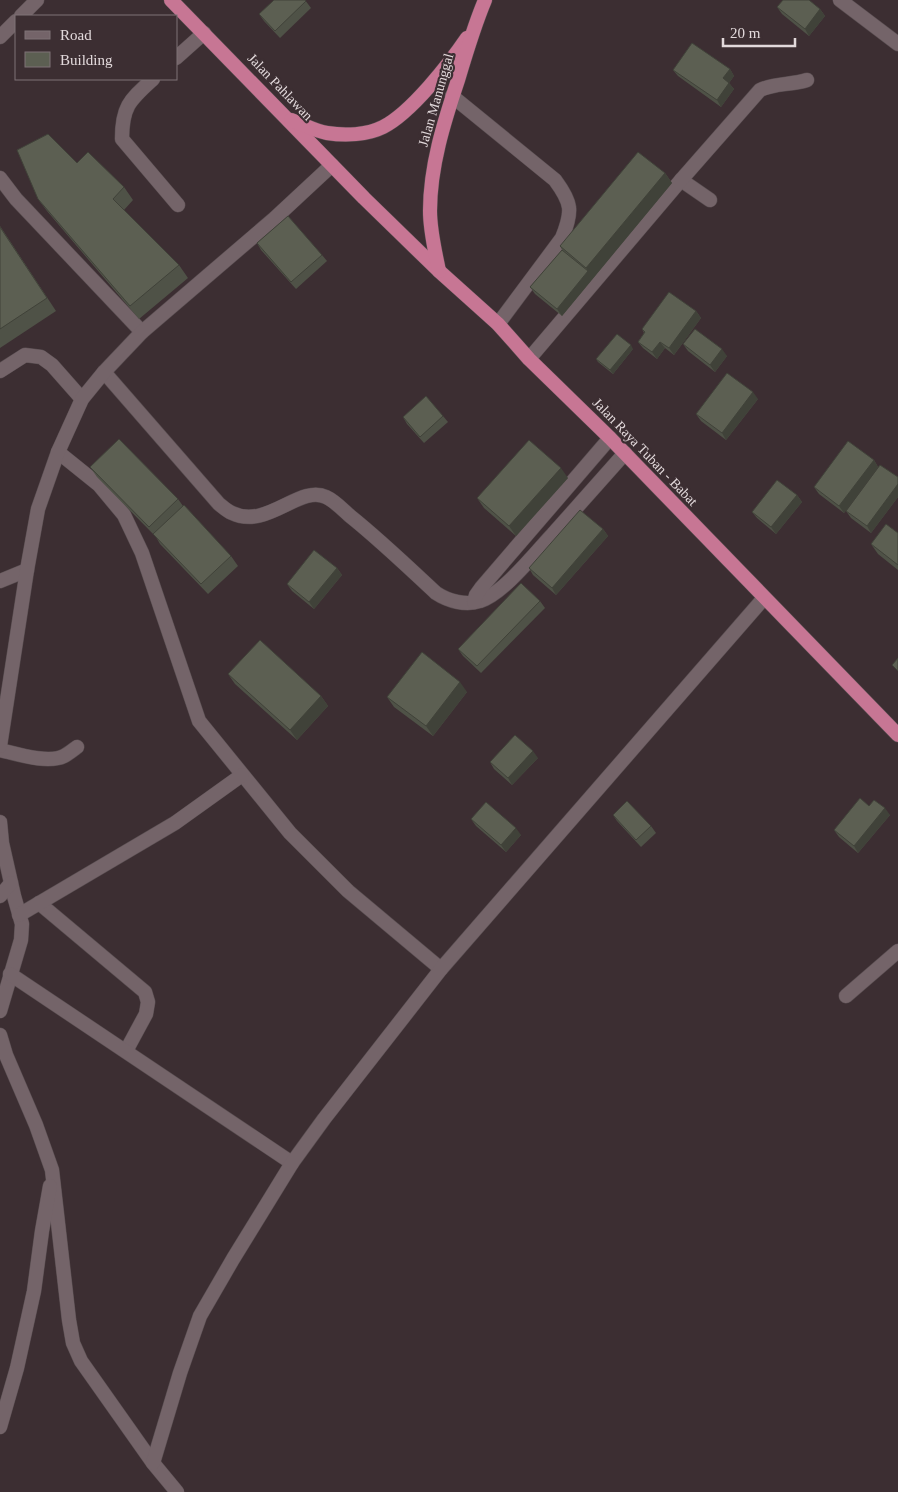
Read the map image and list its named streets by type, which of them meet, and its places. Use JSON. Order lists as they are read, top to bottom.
{
  "streets": {
    "highway": ["Jalan Pahlawan", "Jalan Manunggal", "Jalan Raya Tuban - Babat"]
  },
  "crossings": [
    ["Jalan Pahlawan", "Jalan Raya Tuban - Babat"],
    ["Jalan Manunggal", "Jalan Raya Tuban - Babat"]
  ],
  "legend": ["Road", "Building"],
  "scale_bar": "20 m"
}
